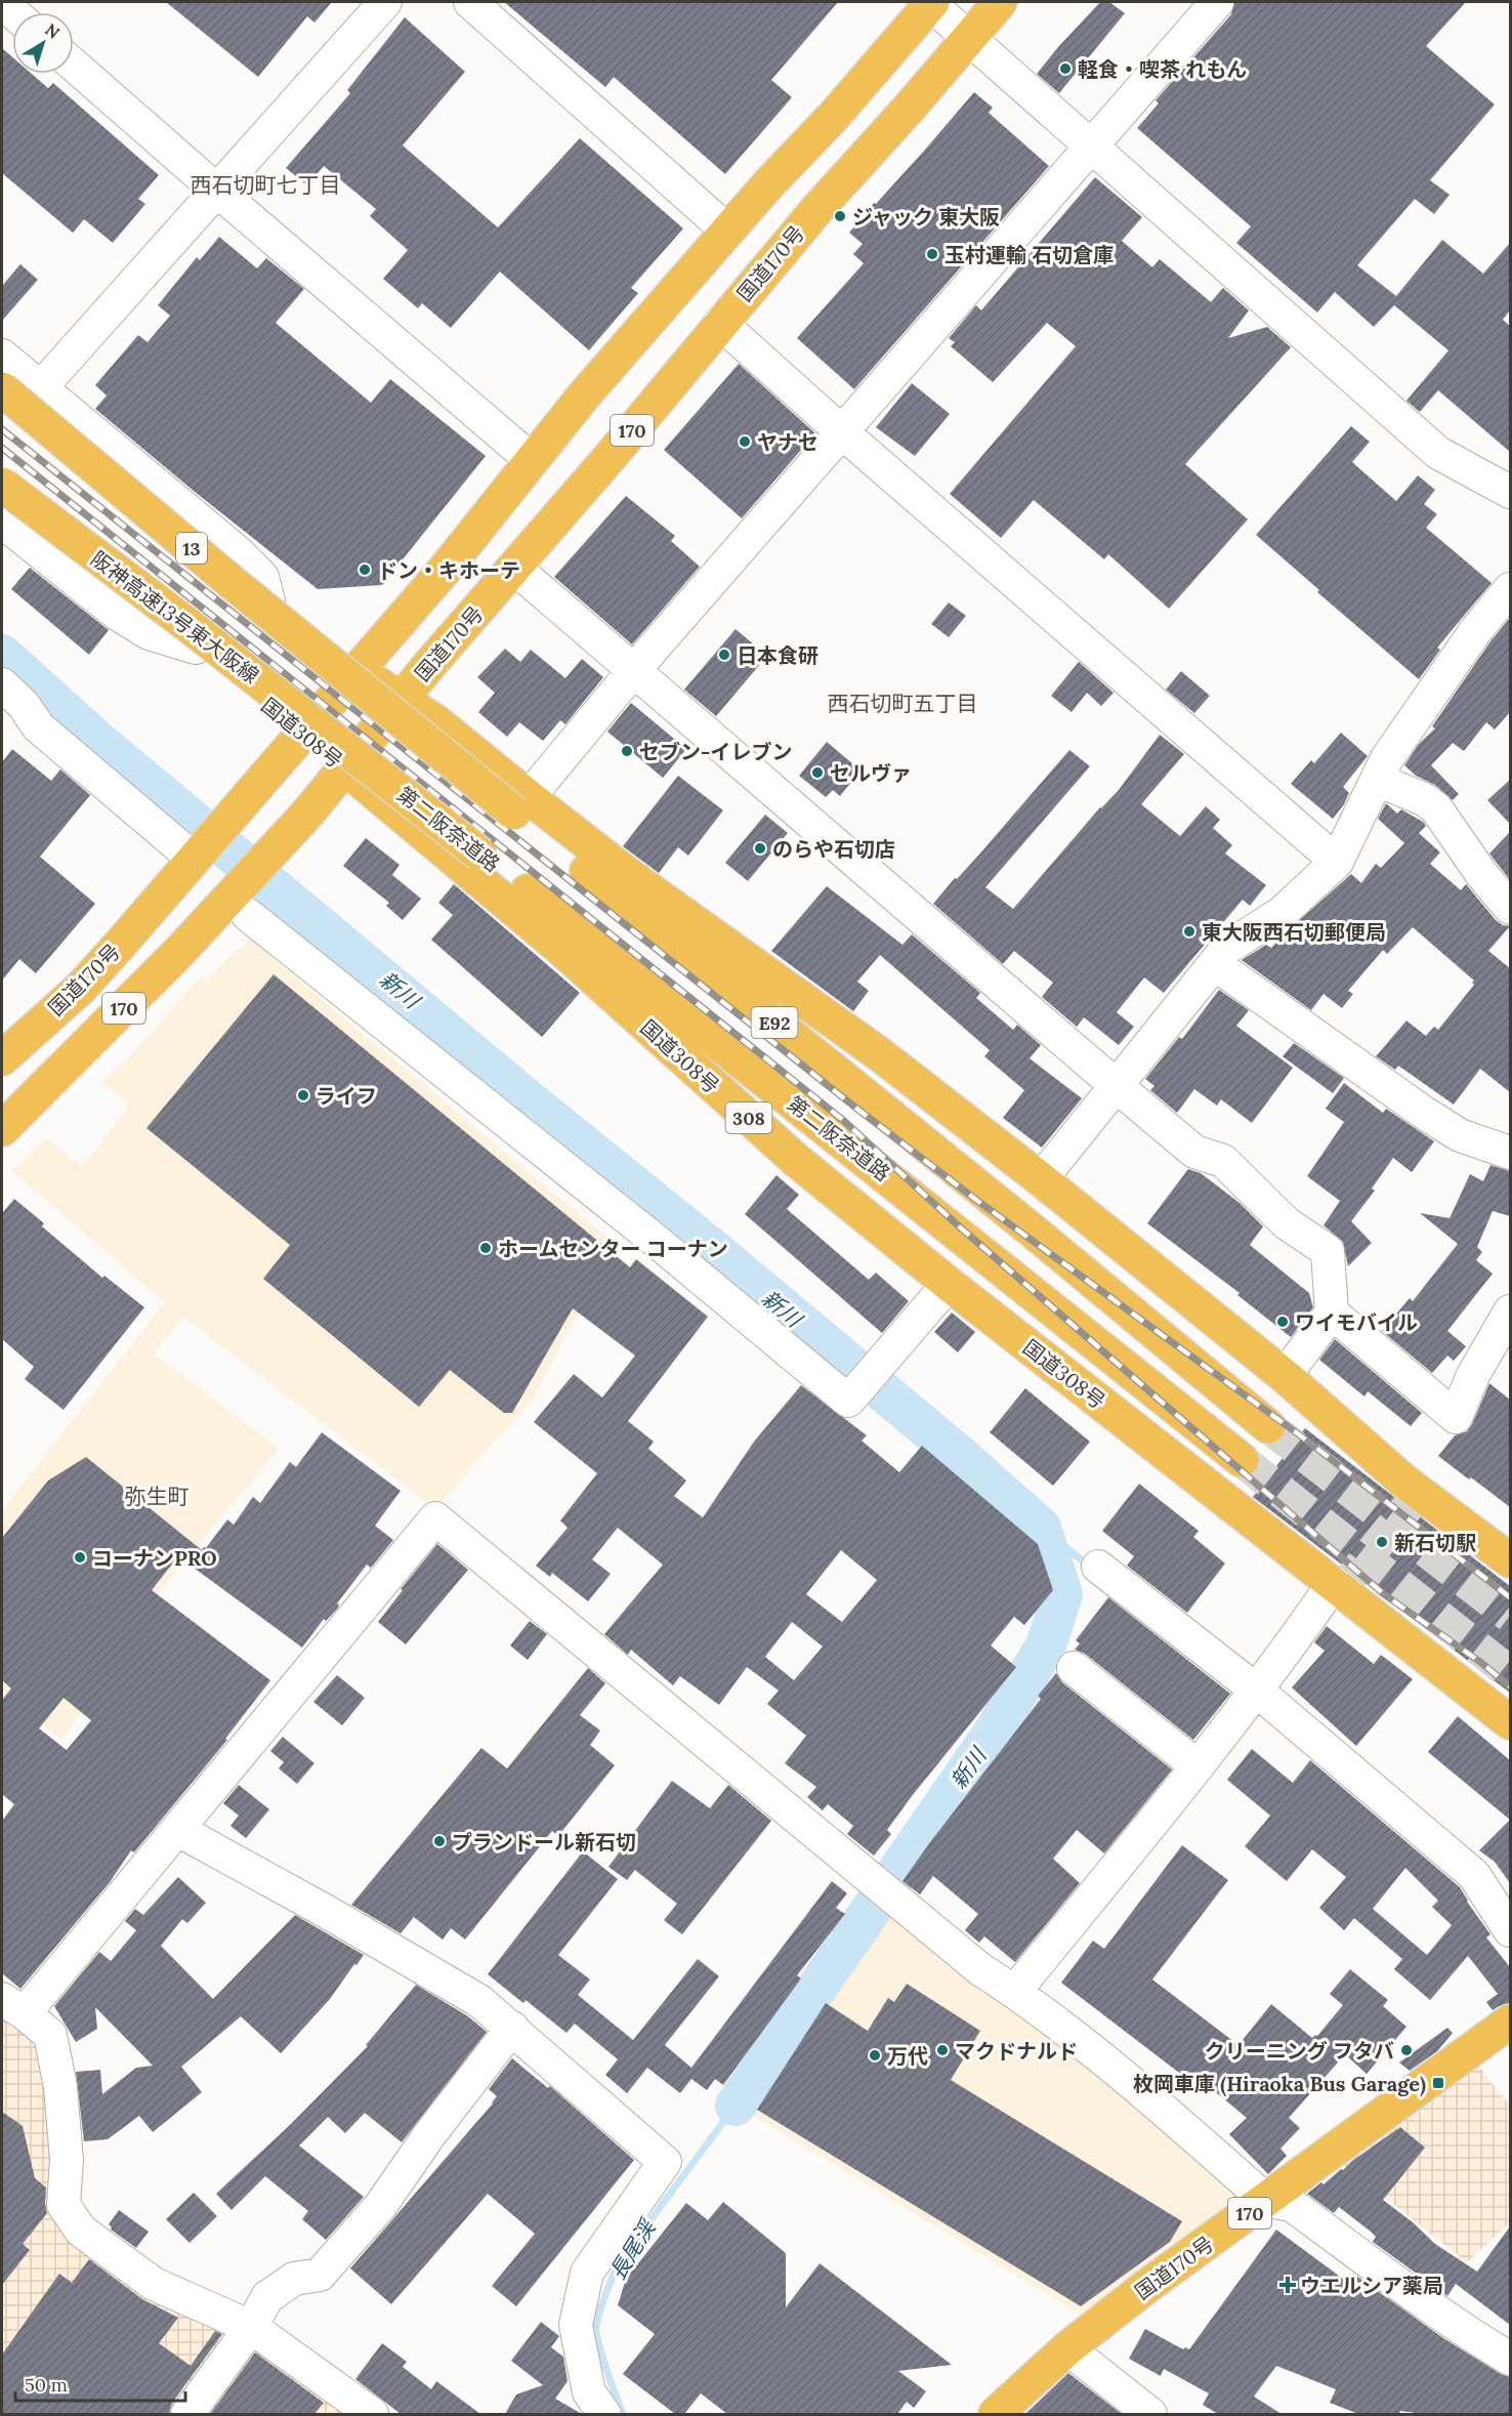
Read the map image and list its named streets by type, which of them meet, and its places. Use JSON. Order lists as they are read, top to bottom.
{
  "streets": {
    "highway": [
      "国道170号",
      "170",
      "13",
      "阪神高速13号東大阪線",
      "国道308号",
      "第二阪奈道路",
      "E92",
      "308"
    ]
  },
  "crossings": [
    ["国道170号", "13"],
    ["国道170号", "阪神高速13号東大阪線"],
    ["国道170号", "国道308号"],
    ["国道170号", "第二阪奈道路"],
    ["国道170号", "E92"],
    ["13", "E92"],
    ["阪神高速13号東大阪線", "国道308号"],
    ["阪神高速13号東大阪線", "第二阪奈道路"],
    ["国道308号", "第二阪奈道路"]
  ],
  "districts": ["西石切町七丁目", "西石切町五丁目", "弥生町"],
  "water": ["新川", "長尾渓"],
  "places": {
    "other": [
      "軽食・喫茶 れもん",
      "ジャック 東大阪",
      "玉村運輸 石切倉庫",
      "ヤナセ",
      "ドン・キホーテ",
      "日本食研",
      "セブン-イレブン",
      "セルヴァ",
      "のらや石切店",
      "東大阪西石切郵便局",
      "ライフ",
      "ホームセンター コーナン",
      "ワイモバイル",
      "新石切駅",
      "コーナンPRO",
      "プランドール新石切",
      "マクドナルド",
      "クリーニング フタバ",
      "万代"
    ],
    "transit": ["枚岡車庫 (Hiraoka Bus Garage)"],
    "health": ["ウエルシア薬局"]
  },
  "scale_bar": "50 m",
  "north": "top right"
}
